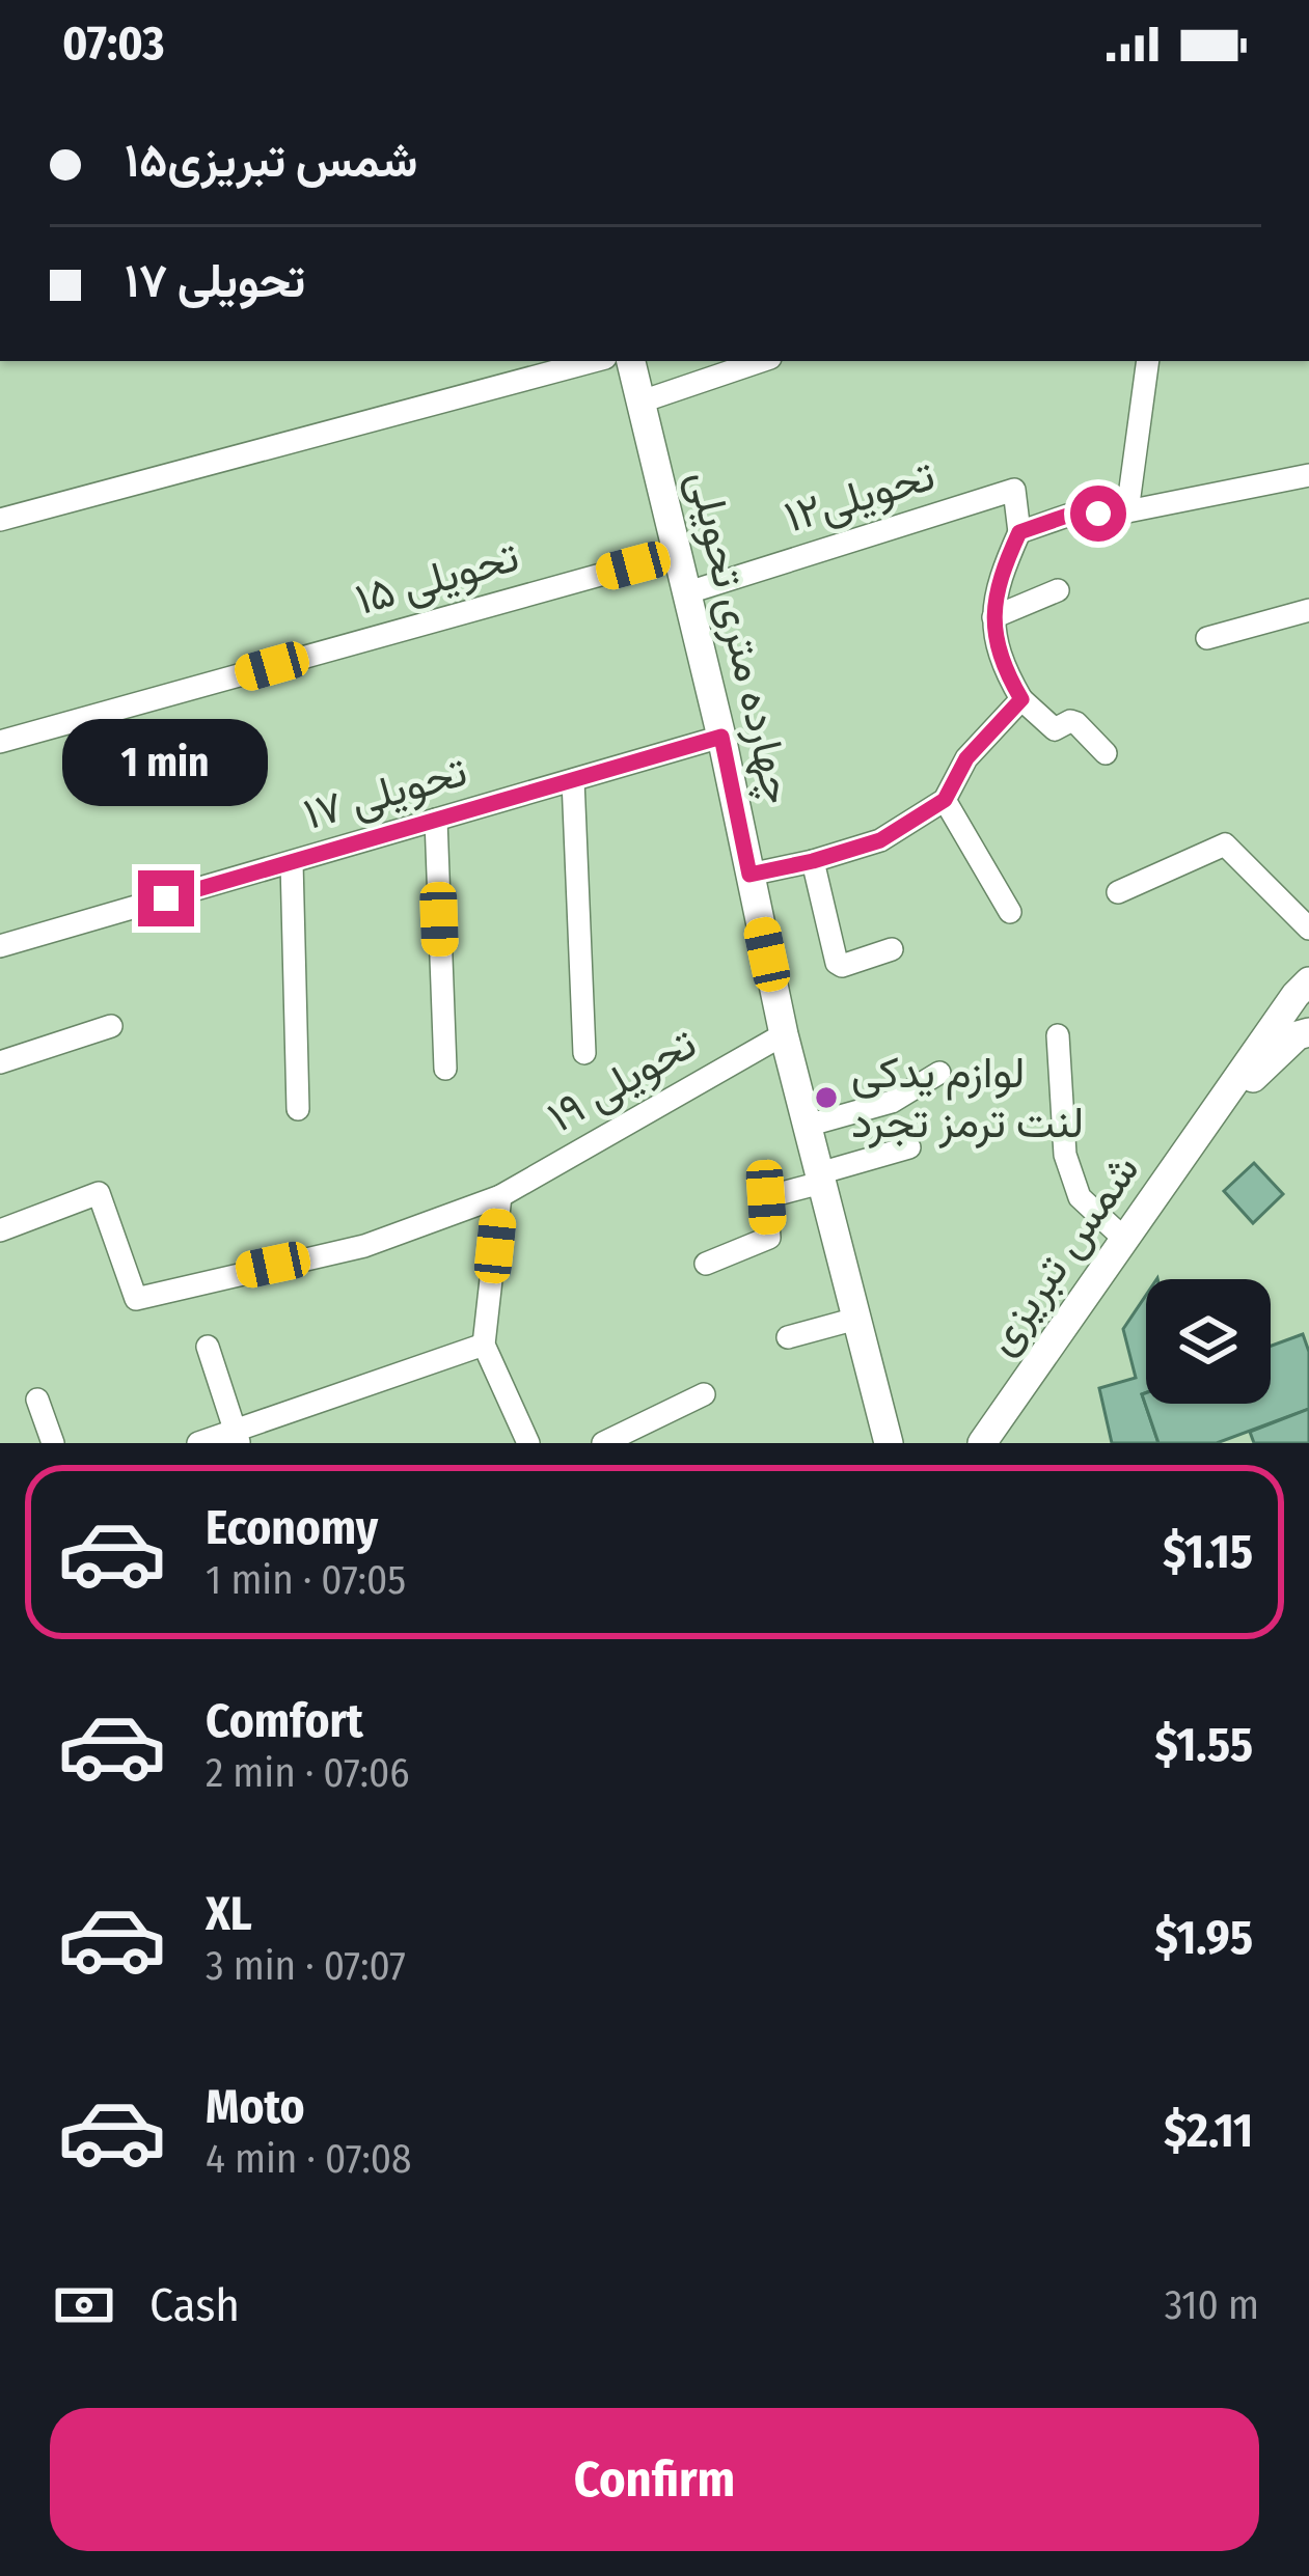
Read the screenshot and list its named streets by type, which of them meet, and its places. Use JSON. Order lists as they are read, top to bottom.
{
  "streets": {
    "street": [
      "تحویلی۱۲",
      "تحویلی ۱۵",
      "چهارده متری تحویلی",
      "تحویلی ۱۷",
      "تحویلی ۱۹",
      "شمس تبریزی"
    ]
  },
  "crossings": [
    ["تحویلی۱۲", "چهارده متری تحویلی"],
    ["تحویلی ۱۵", "چهارده متری تحویلی"],
    ["چهارده متری تحویلی", "تحویلی ۱۷"],
    ["چهارده متری تحویلی", "تحویلی ۱۹"]
  ],
  "places": ["لوازم یدکی لنت ترمز تجرد"],
  "page": {
    "status": "07:03",
    "banner": ["شمس تبریزی۱۵", "تحویلی ۱۷"],
    "bubble": "1 min",
    "list": [
      {
        "name": "Economy",
        "note": "1 min · 07:05",
        "value": "$1.15"
      },
      {
        "name": "Comfort",
        "note": "2 min · 07:06",
        "value": "$1.55"
      },
      {
        "name": "XL",
        "note": "3 min · 07:07",
        "value": "$1.95"
      },
      {
        "name": "Moto",
        "note": "4 min · 07:08",
        "value": "$2.11"
      }
    ],
    "pay": ["Cash", "310 m"],
    "buttons": "Confirm"
  }
}
